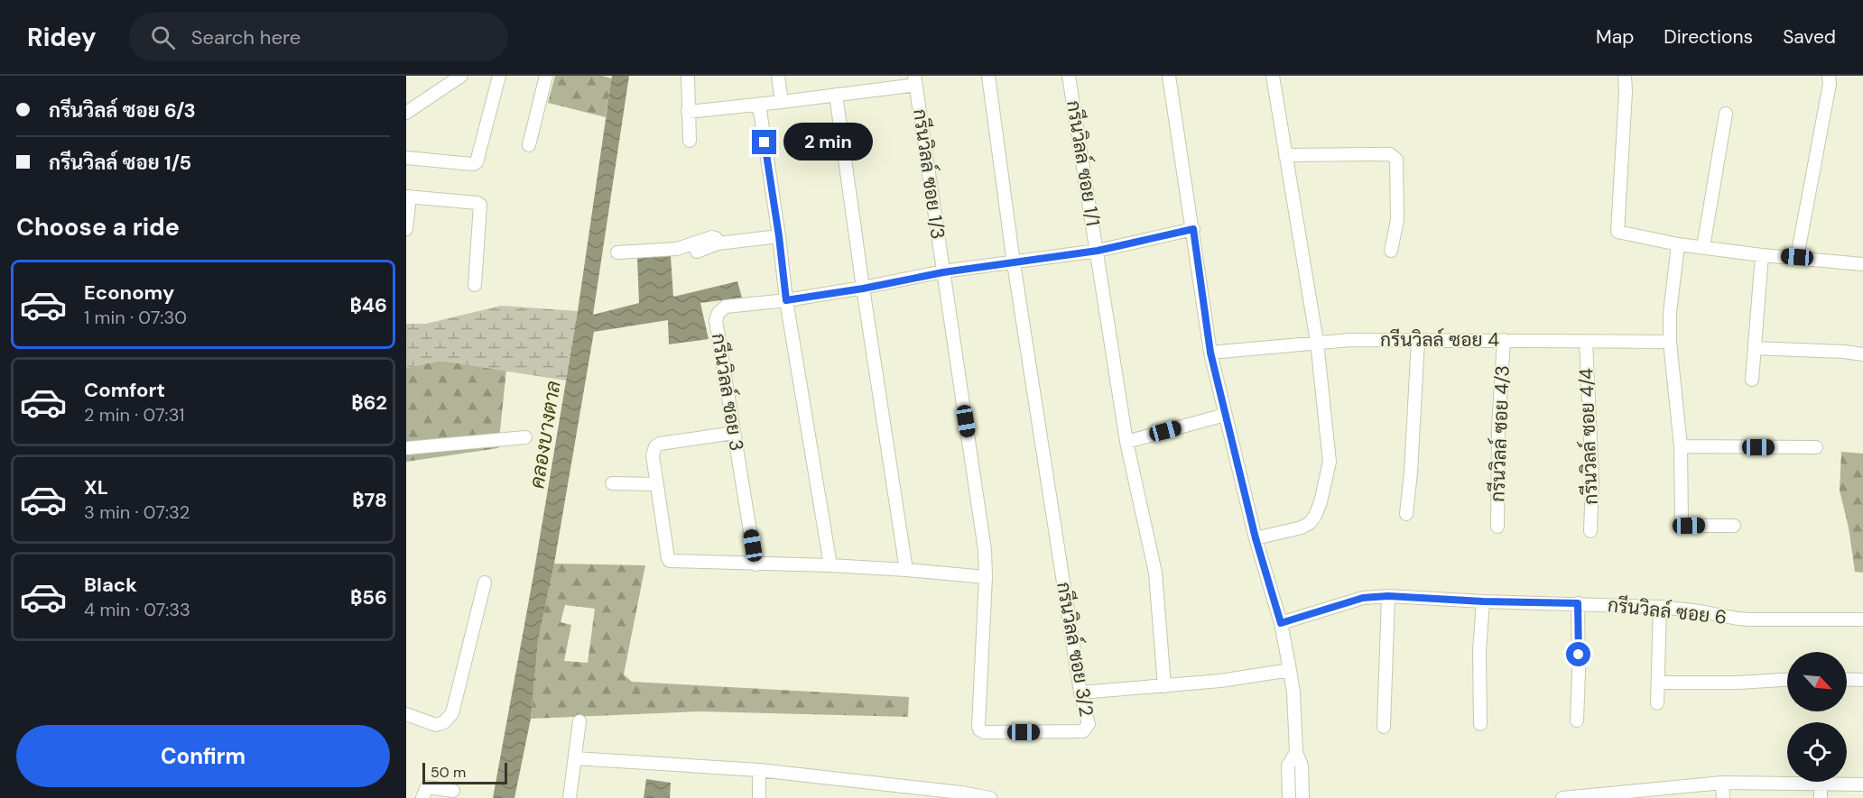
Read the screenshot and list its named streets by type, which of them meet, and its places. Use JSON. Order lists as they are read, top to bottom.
{
  "streets": {
    "street": [
      "กรีนวิลล์ ซอย 1/1",
      "กรีนวิลล์ ซอย 1/3",
      "กรีนวิลล์ ซอย 4",
      "กรีนวิลล์ ซอย 3",
      "กรีนวิลล์ ซอย 4/3",
      "กรีนวิลล์ ซอย 4/4",
      "กรีนวิลล์ ซอย 6",
      "กรีนวิลล์ ซอย 3/2"
    ]
  },
  "crossings": [
    ["กรีนวิลล์ ซอย 1/1", "กรีนวิลล์ ซอย 3"],
    ["กรีนวิลล์ ซอย 1/3", "กรีนวิลล์ ซอย 3"],
    ["กรีนวิลล์ ซอย 1/3", "กรีนวิลล์ ซอย 3/2"],
    ["กรีนวิลล์ ซอย 4", "กรีนวิลล์ ซอย 4/3"],
    ["กรีนวิลล์ ซอย 4", "กรีนวิลล์ ซอย 4/4"],
    ["กรีนวิลล์ ซอย 3", "กรีนวิลล์ ซอย 3/2"]
  ],
  "water": ["คลองบางตาล"],
  "scale_bar": "50 m",
  "north": "bottom right",
  "page": {
    "header": "Ridey",
    "search": "Search here",
    "nav": ["Map", "Directions", "Saved"],
    "banner": ["กรีนวิลล์ ซอย 6/3", "กรีนวิลล์ ซอย 1/5"],
    "bubble": "2 min",
    "heading": "Choose a ride",
    "list": [
      {
        "name": "Economy",
        "note": "1 min · 07:30",
        "value": "฿46"
      },
      {
        "name": "Comfort",
        "note": "2 min · 07:31",
        "value": "฿62"
      },
      {
        "name": "XL",
        "note": "3 min · 07:32",
        "value": "฿78"
      },
      {
        "name": "Black",
        "note": "4 min · 07:33",
        "value": "฿56"
      }
    ],
    "buttons": "Confirm",
    "scale": "50 m"
  }
}
